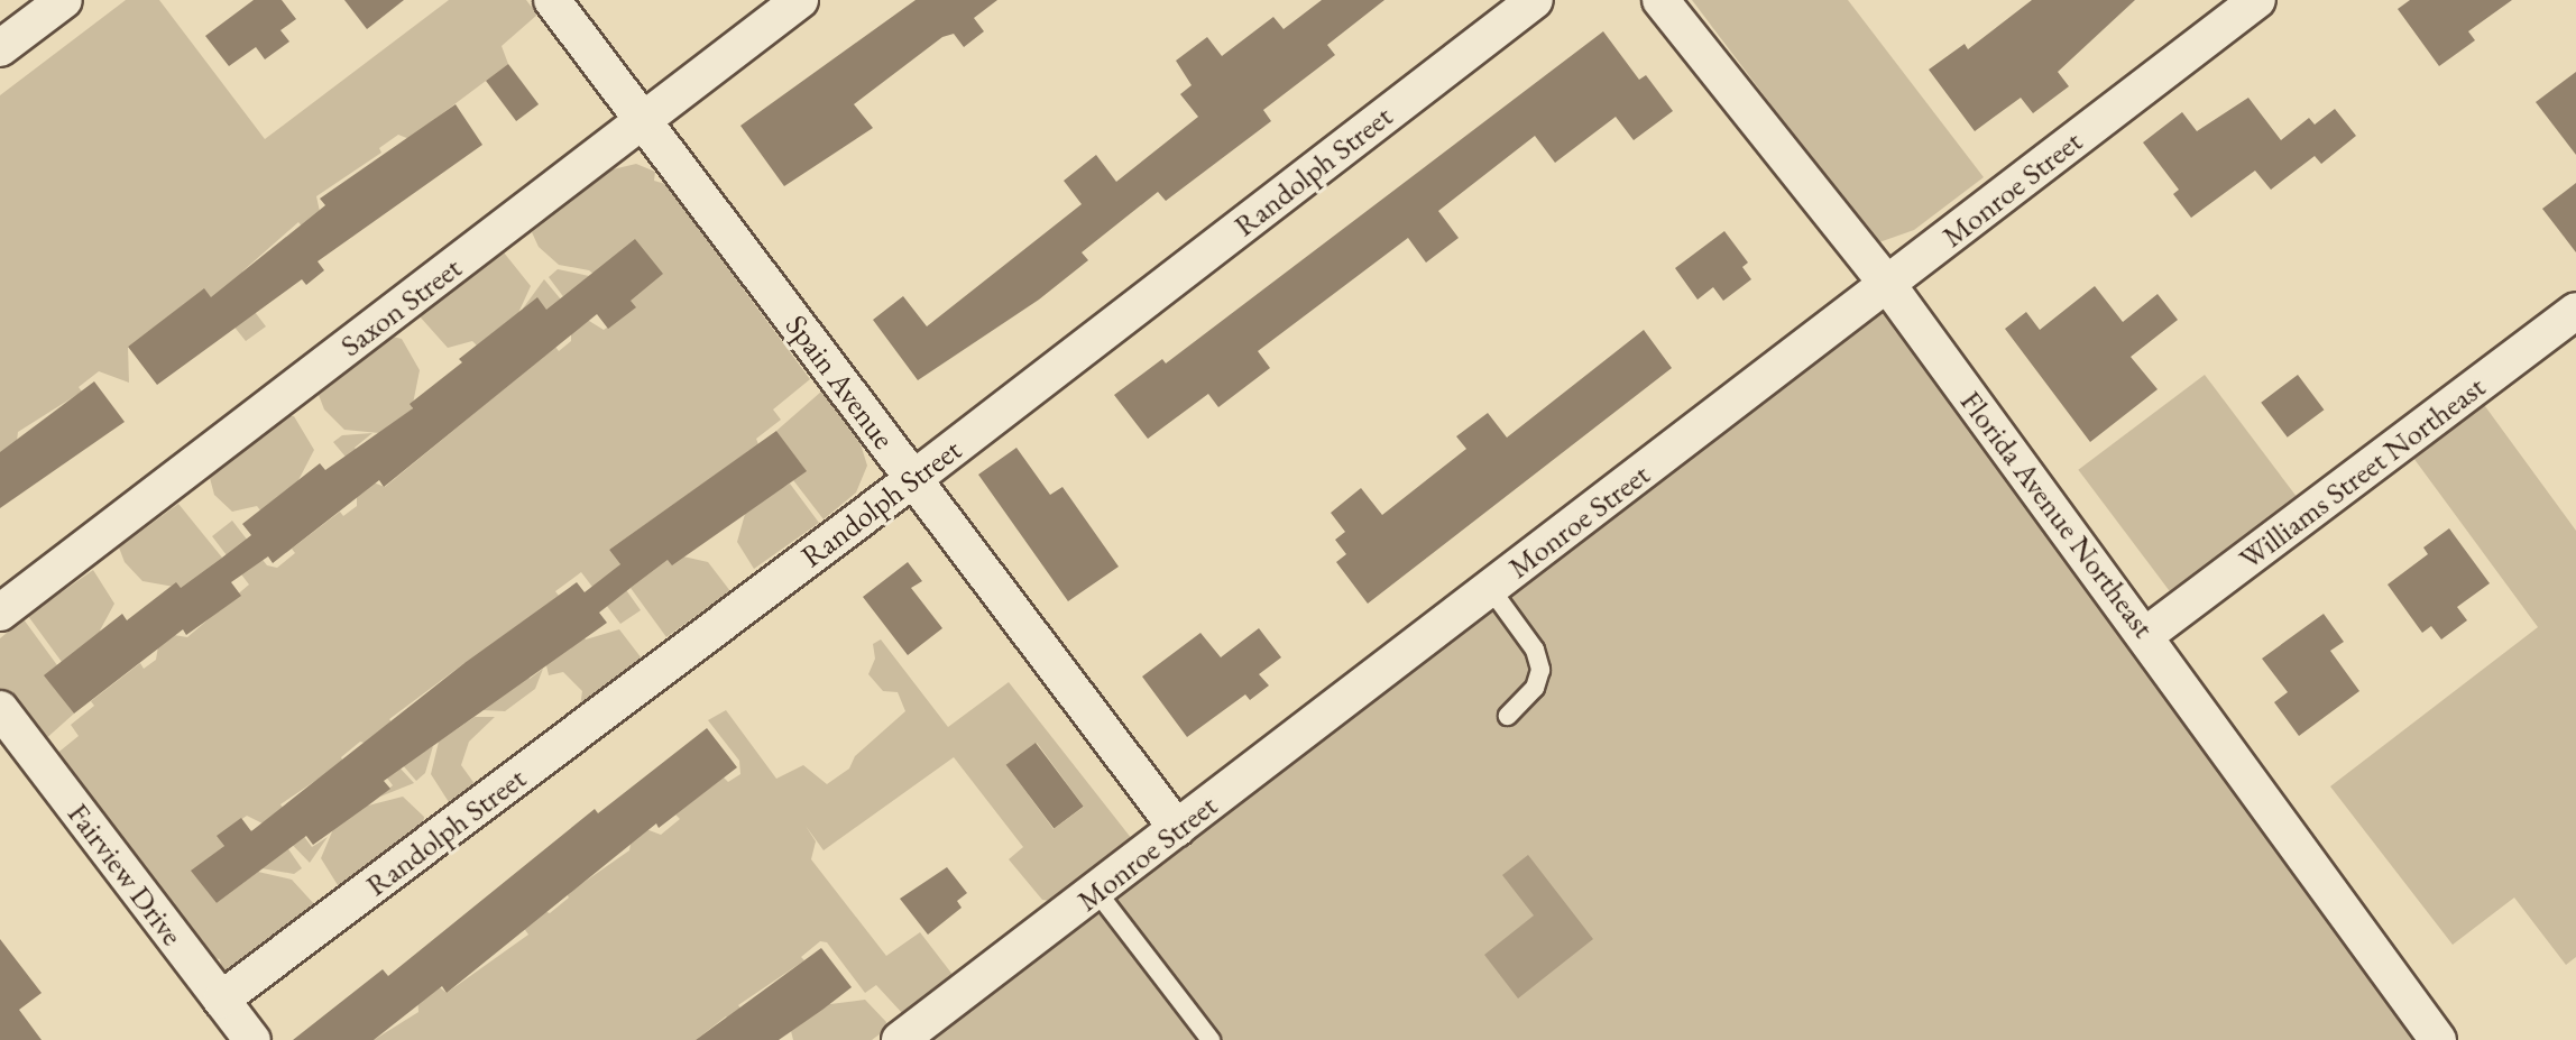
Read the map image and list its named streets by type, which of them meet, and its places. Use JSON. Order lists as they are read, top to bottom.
{
  "streets": {
    "street": [
      "Randolph Street",
      "Monroe Street",
      "Saxon Street",
      "Spain Avenue",
      "Williams Street Northeast",
      "Florida Avenue Northeast",
      "Fairview Drive"
    ]
  },
  "crossings": [
    ["Randolph Street", "Spain Avenue"],
    ["Randolph Street", "Fairview Drive"],
    ["Monroe Street", "Spain Avenue"],
    ["Monroe Street", "Florida Avenue Northeast"],
    ["Saxon Street", "Spain Avenue"],
    ["Williams Street Northeast", "Florida Avenue Northeast"]
  ]
}
